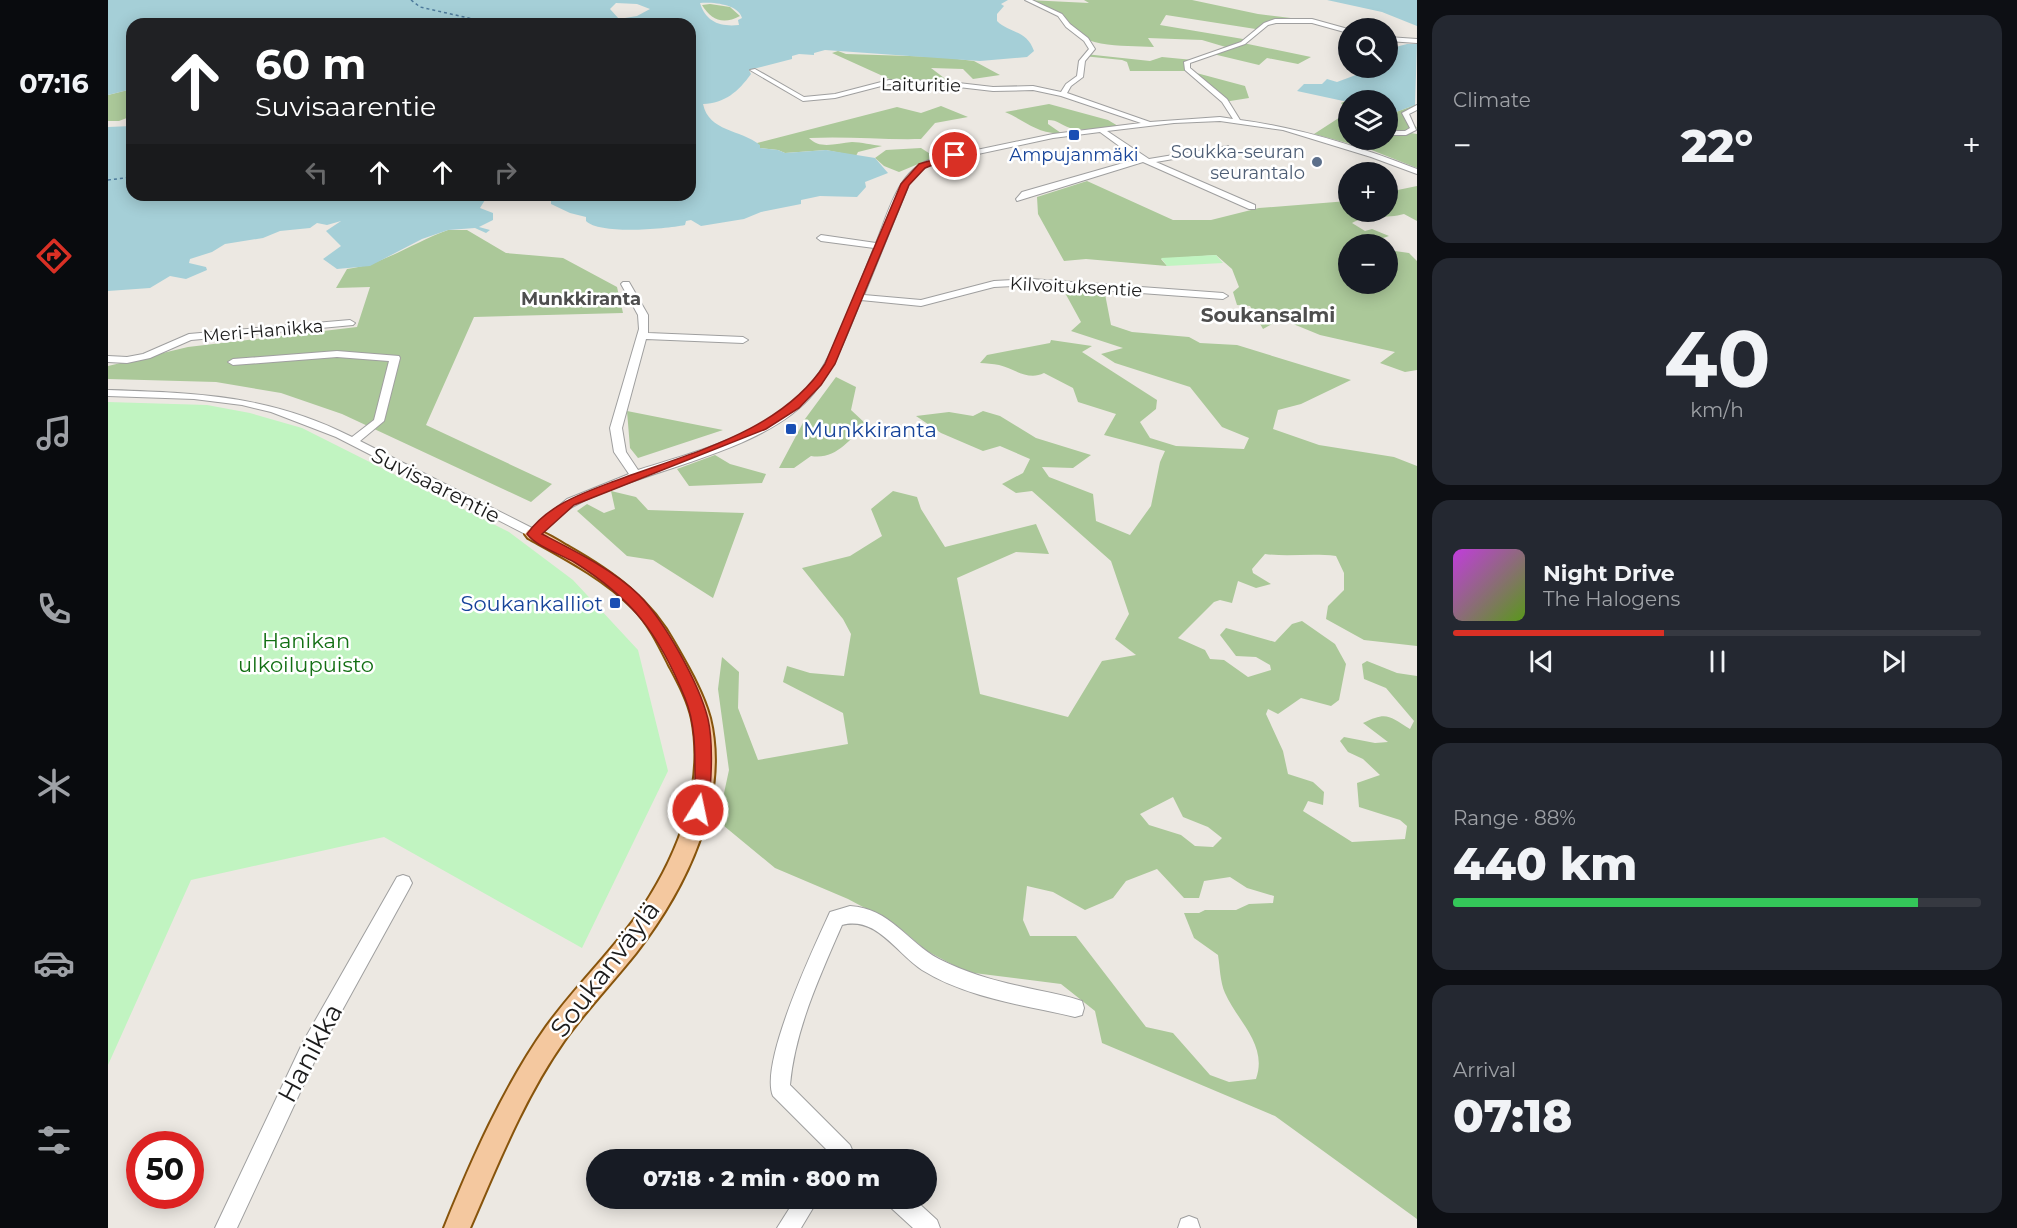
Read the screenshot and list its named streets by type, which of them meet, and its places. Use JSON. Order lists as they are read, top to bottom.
{
  "streets": {
    "main road": ["Suvisaarentie", "Soukanväylä"],
    "street": [
      "Laituritie",
      "Kilvoituksentie",
      "Meri-Hanikka",
      "Hanikka"
    ]
  },
  "crossings": [
    ["Suvisaarentie", "Soukanväylä"]
  ],
  "districts": ["Munkkiranta", "Soukansalmi"],
  "parks": ["Hanikan ulkoilupuisto"],
  "places": {
    "transit": ["Ampujanmäki", "Munkkiranta", "Soukankalliot"],
    "other": ["Soukka-seuran seurantalo"]
  },
  "page": {
    "tabs": "07:16",
    "tile": [
      "Climate",
      ["40", "km/h"],
      ["Range · 88%", "440 km"],
      ["Arrival", "07:18"]
    ],
    "map_buttons": ["+", "−"],
    "turn": ["60 m", "Suvisaarentie"],
    "heat": ["−", "22°", "+"],
    "song": ["Night Drive", "The Halogens"],
    "limit": "50",
    "trip": "07:18 · 2 min · 800 m"
  }
}
